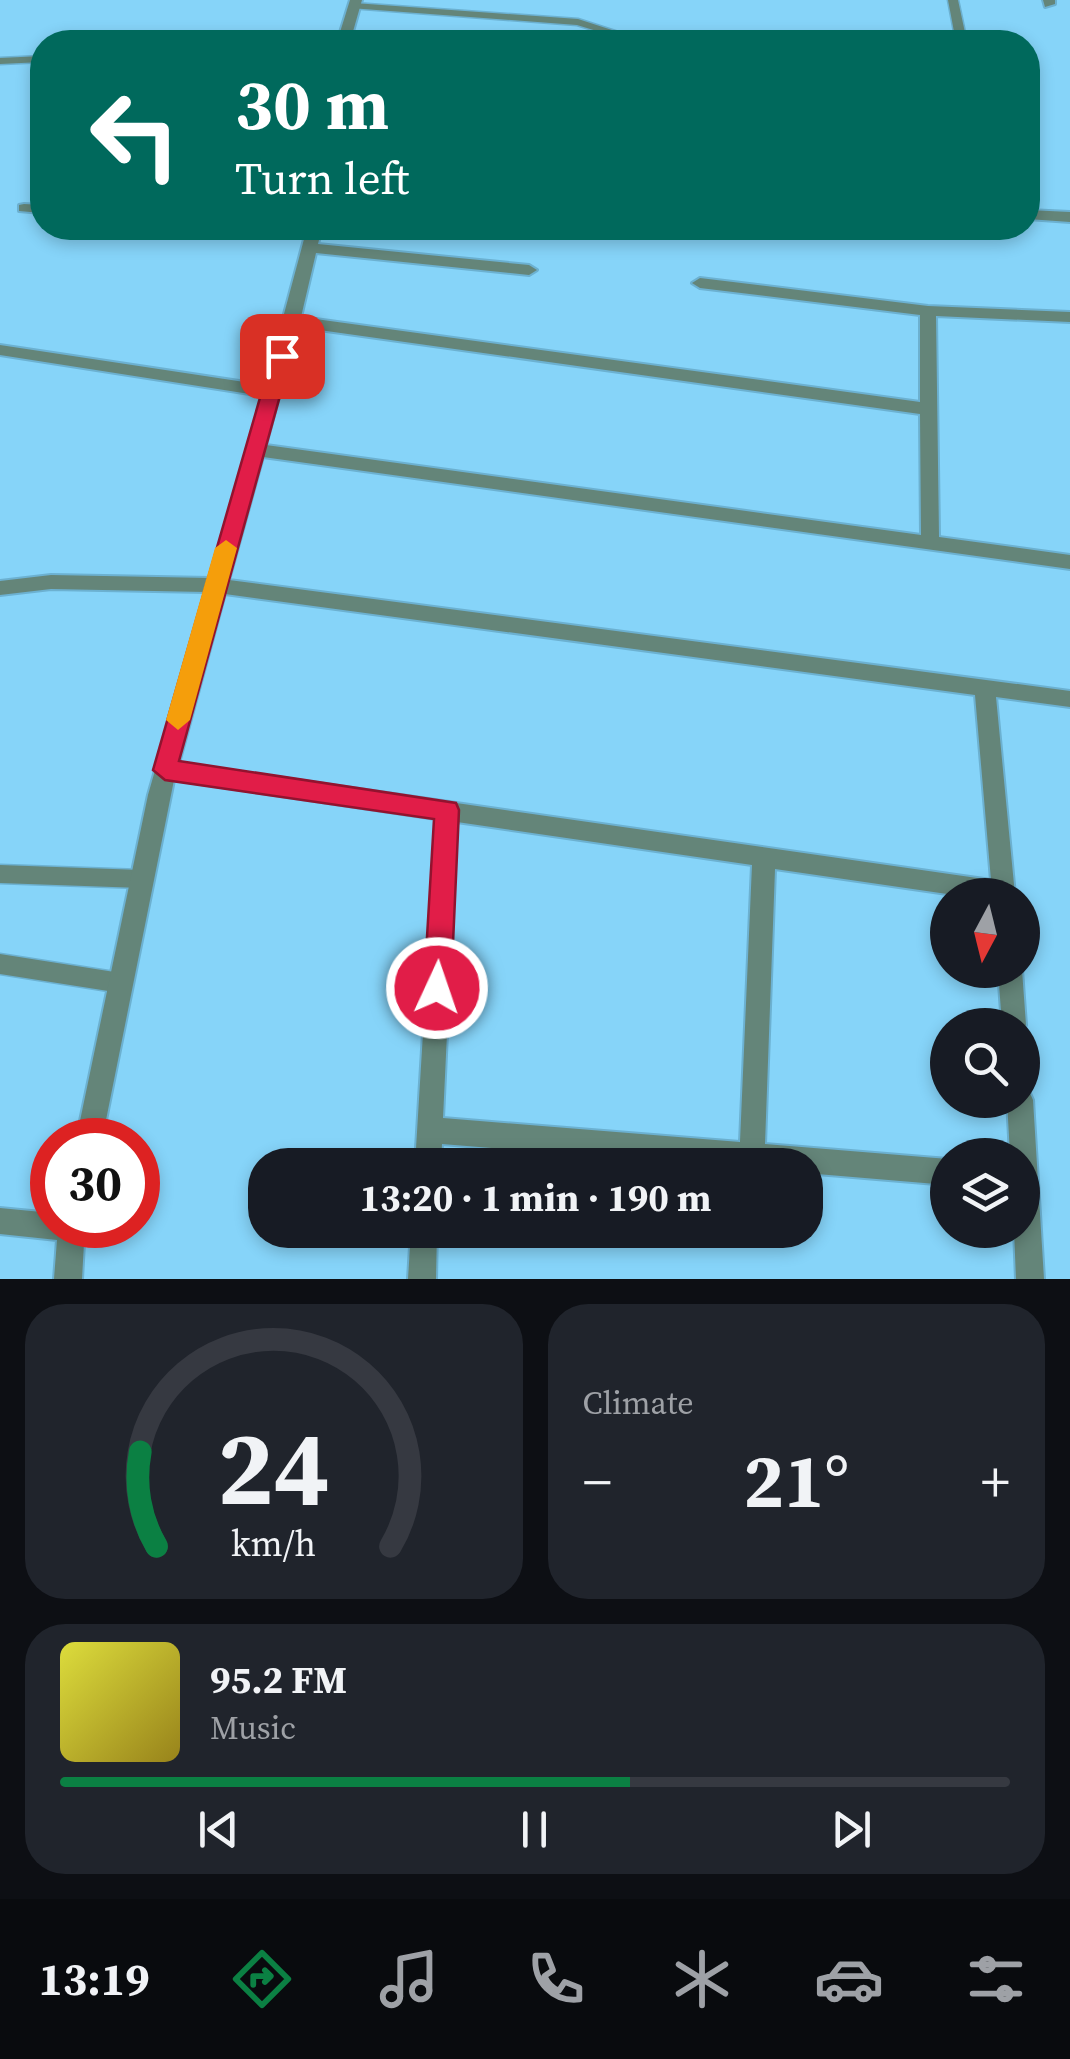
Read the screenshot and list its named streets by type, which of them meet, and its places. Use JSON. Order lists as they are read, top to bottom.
{
  "north": "bottom",
  "page": {
    "turn": ["30 m", "Turn left"],
    "limit": "30",
    "trip": "13:20 · 1 min · 190 m",
    "tile": "Climate",
    "heat": ["−", "21°", "+"],
    "song": ["95.2 FM", "Music"],
    "tabs": "13:19",
    "gauge": ["24", "km/h"]
  }
}
